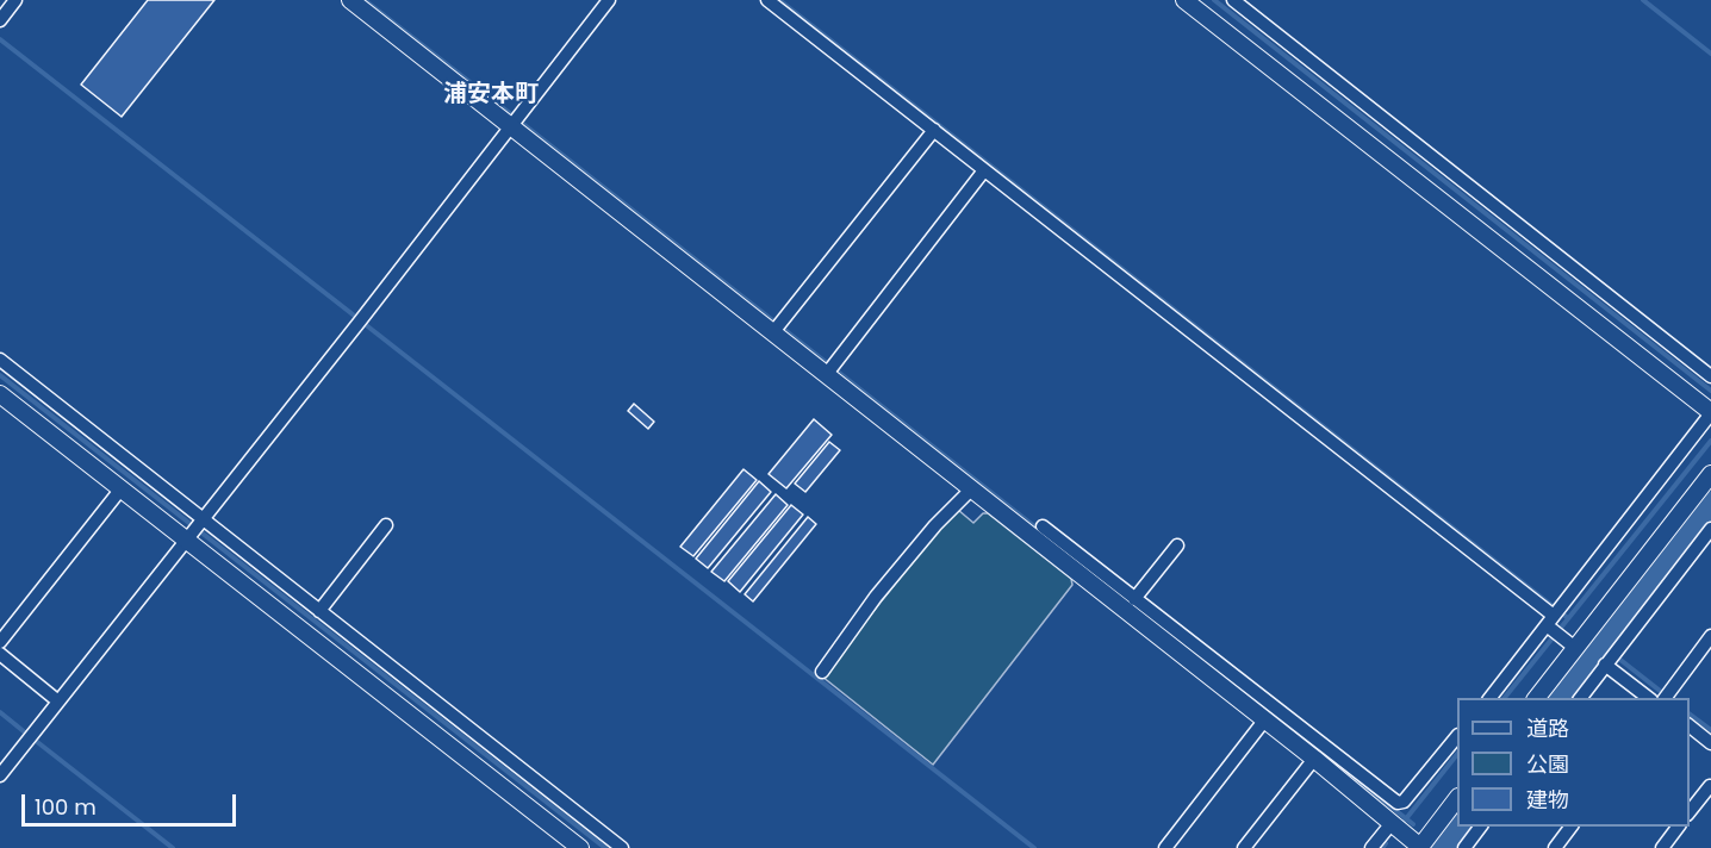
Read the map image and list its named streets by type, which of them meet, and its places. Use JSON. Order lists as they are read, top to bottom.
{
  "districts": ["浦安本町"],
  "legend": ["道路", "公園", "建物"],
  "scale_bar": "100 m"
}
